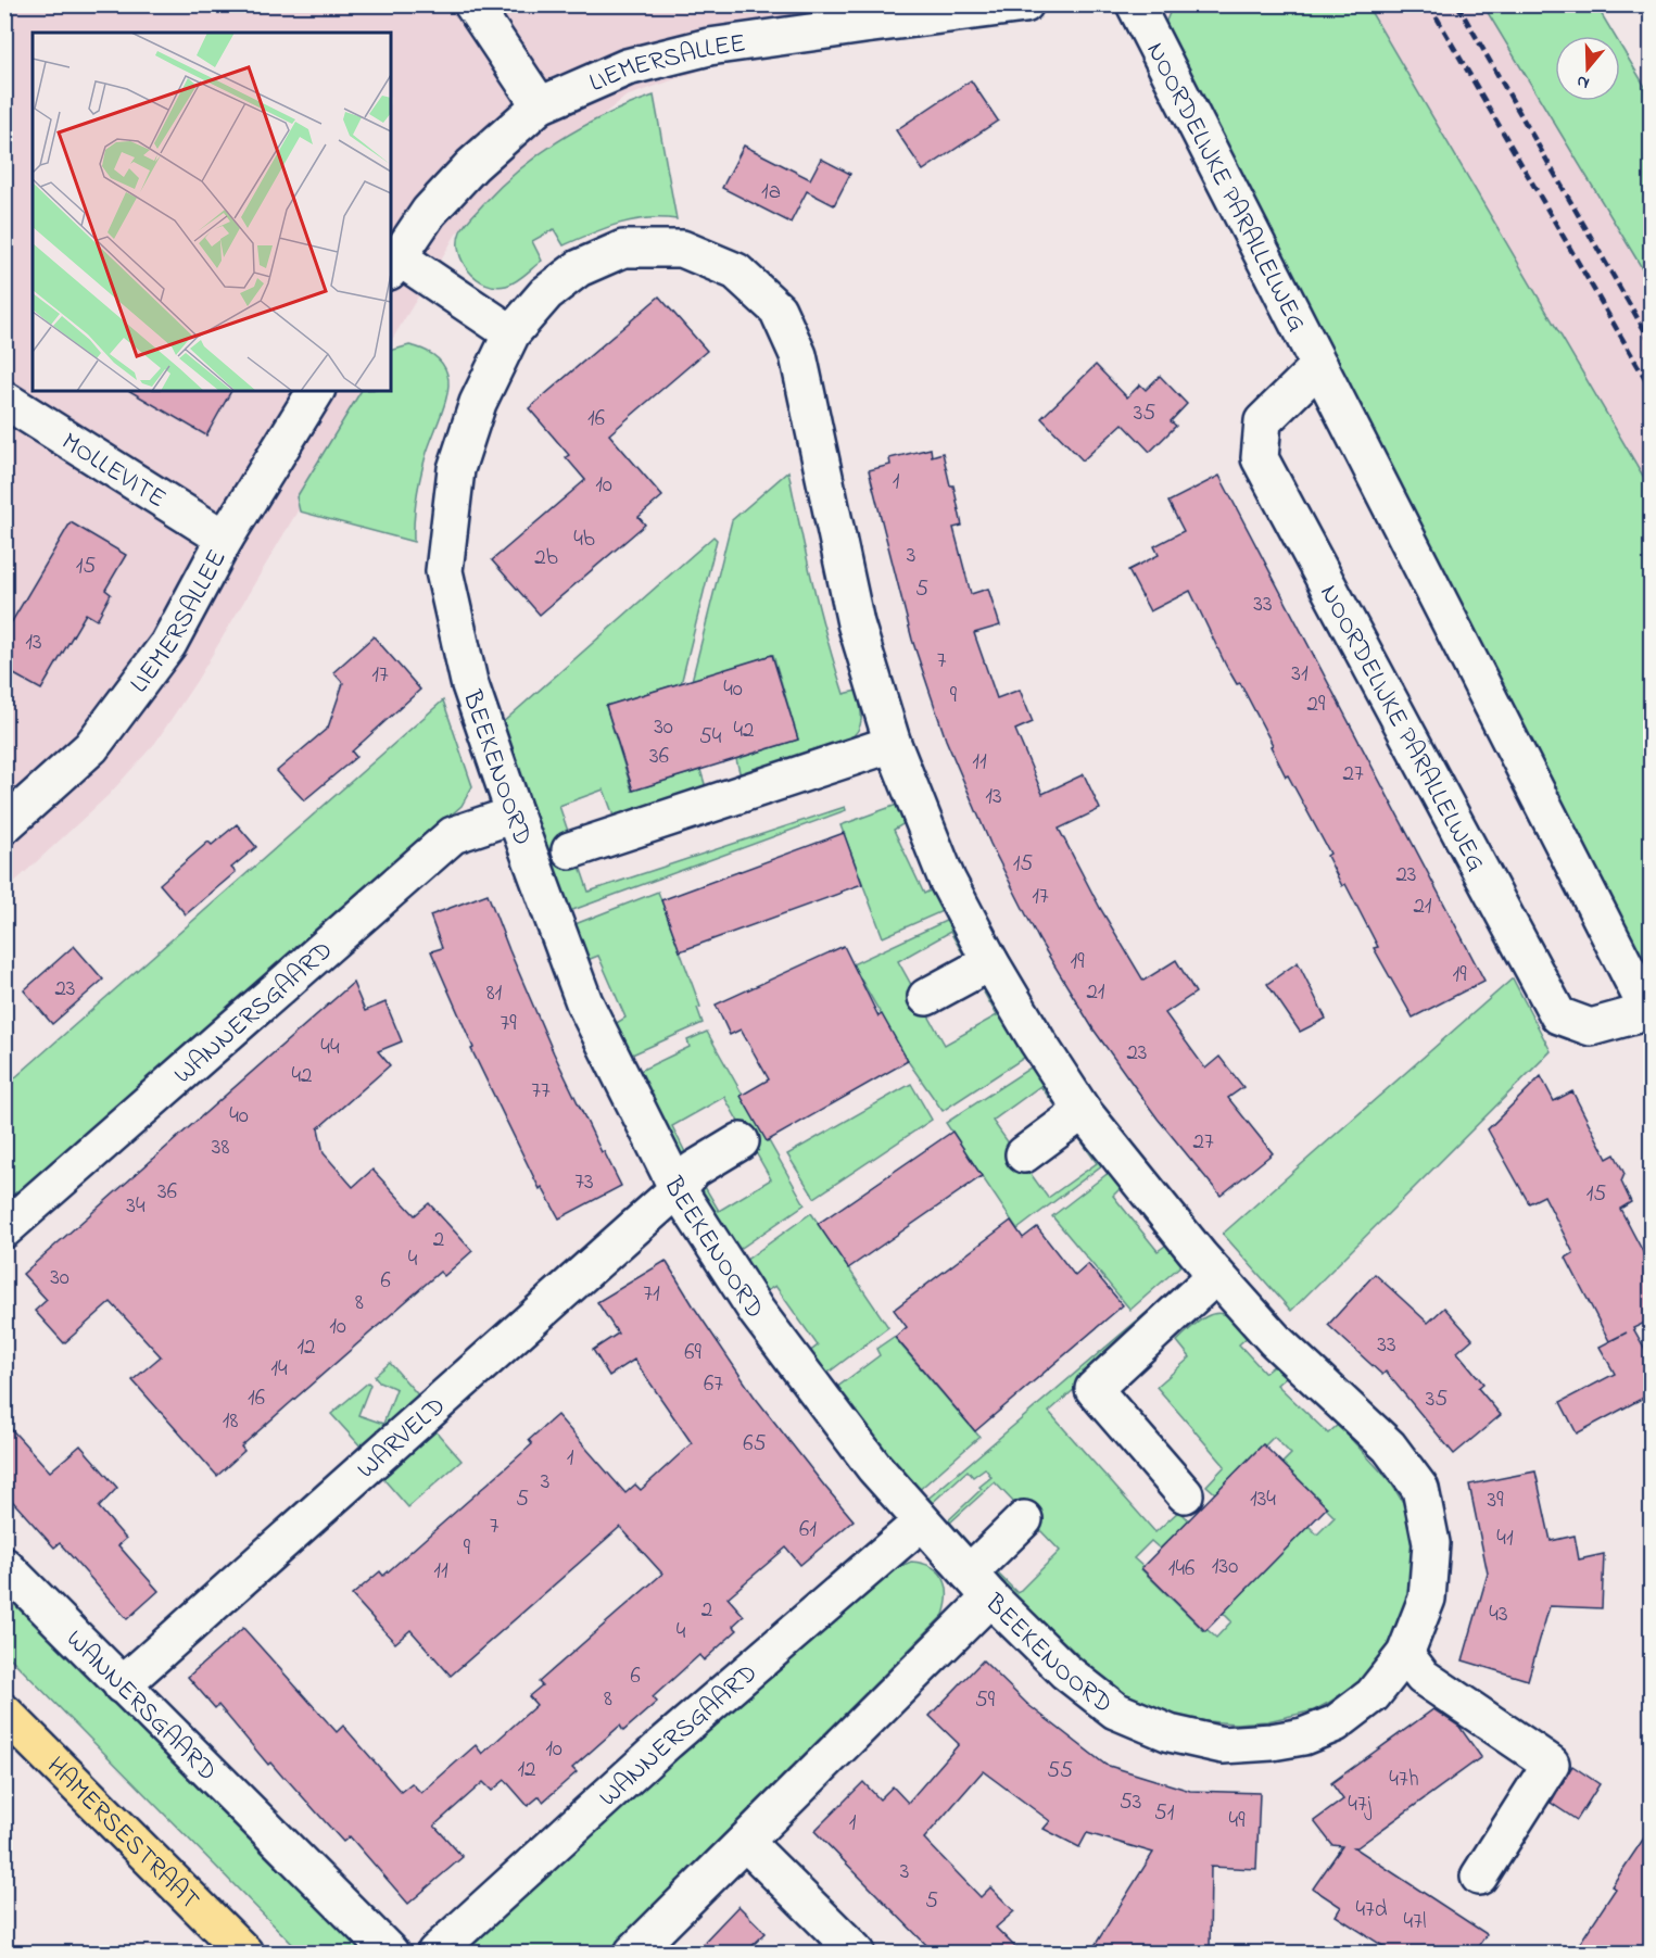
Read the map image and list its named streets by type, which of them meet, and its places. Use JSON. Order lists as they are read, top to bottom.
{
  "streets": {
    "main road": ["HAMERSESTRAAT"],
    "street": [
      "LIEMERSALLEE",
      "NOORDELIJKE PARALLELWEG",
      "MOLLEVITE",
      "BEEKENOORD",
      "WANNERSGAARD",
      "WARVELD"
    ]
  },
  "crossings": [
    ["LIEMERSALLEE", "MOLLEVITE"],
    ["BEEKENOORD", "WANNERSGAARD"],
    ["BEEKENOORD", "WARVELD"],
    ["WANNERSGAARD", "WARVELD"]
  ],
  "house_numbers": [
    "1a",
    "35",
    "16",
    "1",
    "10",
    "4b",
    "3",
    "2b",
    "15",
    "5",
    "33",
    "13",
    "7",
    "31",
    "17",
    "40",
    "9",
    "29",
    "30",
    "42",
    "54",
    "36",
    "11",
    "27",
    "13",
    "15",
    "23",
    "17",
    "21",
    "19",
    "19",
    "23",
    "21",
    "81",
    "79",
    "44",
    "23",
    "42",
    "77",
    "40",
    "27",
    "38",
    "73",
    "36",
    "15",
    "34",
    "2",
    "4",
    "30",
    "6",
    "71",
    "8",
    "10",
    "33",
    "12",
    "69",
    "14",
    "67",
    "16",
    "35",
    "18",
    "65",
    "1",
    "3",
    "5",
    "134",
    "39",
    "7",
    "61",
    "41",
    "9",
    "130",
    "146",
    "11",
    "2",
    "43",
    "4",
    "6",
    "8",
    "59",
    "10",
    "12",
    "55",
    "47h",
    "53",
    "47j",
    "51",
    "49",
    "1",
    "3",
    "5",
    "47d",
    "47l"
  ],
  "north": "bottom"
}
